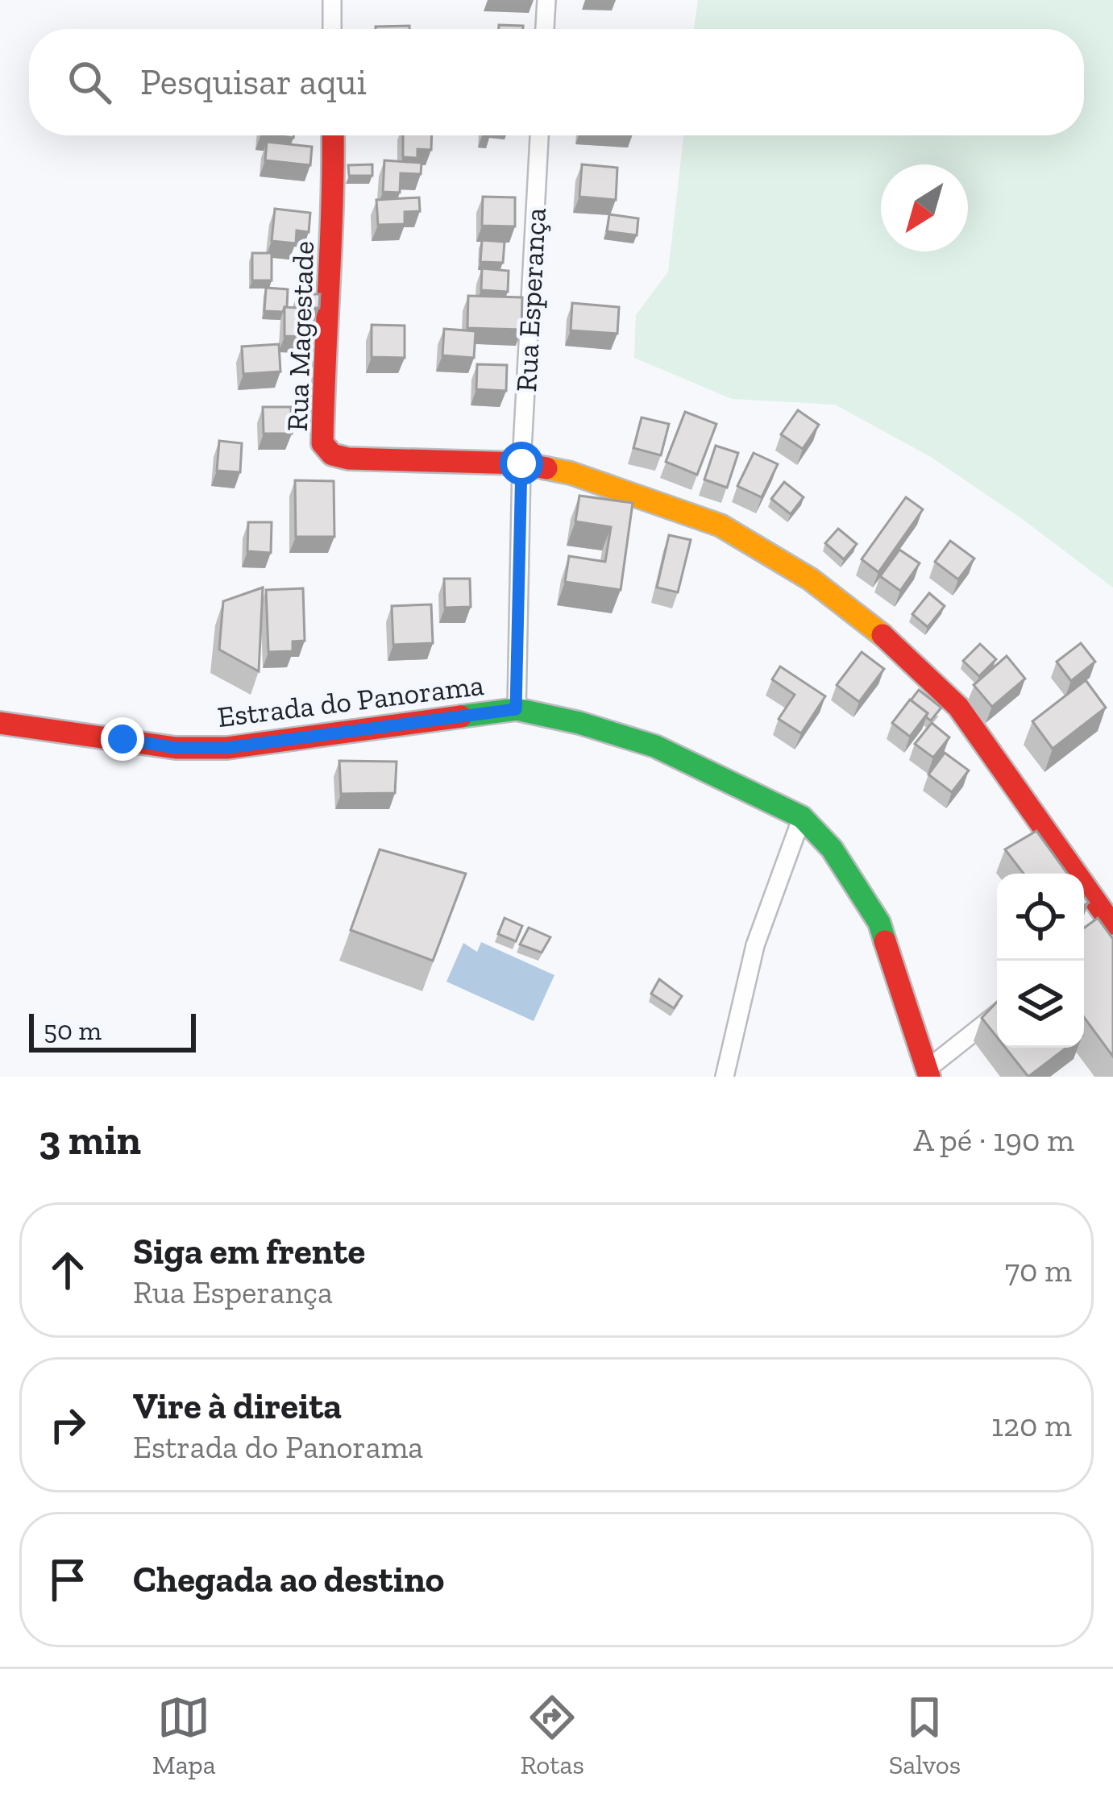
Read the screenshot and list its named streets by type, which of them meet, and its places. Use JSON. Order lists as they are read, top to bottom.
{
  "streets": {
    "street": ["Rua Esperança", "Rua Magestade", "Estrada do Panorama"]
  },
  "crossings": [
    ["Rua Esperança", "Rua Magestade"],
    ["Rua Esperança", "Estrada do Panorama"]
  ],
  "scale_bar": "50 m",
  "north": "bottom left",
  "page": {
    "search": "Pesquisar aqui",
    "scale": "50 m",
    "heading": ["3 min", "A pé · 190 m"],
    "list": [
      ["Siga em frente", "Rua Esperança", "70 m"],
      ["Vire à direita", "Estrada do Panorama", "120 m"],
      "Chegada ao destino"
    ],
    "nav": ["Mapa", "Rotas", "Salvos"]
  }
}
